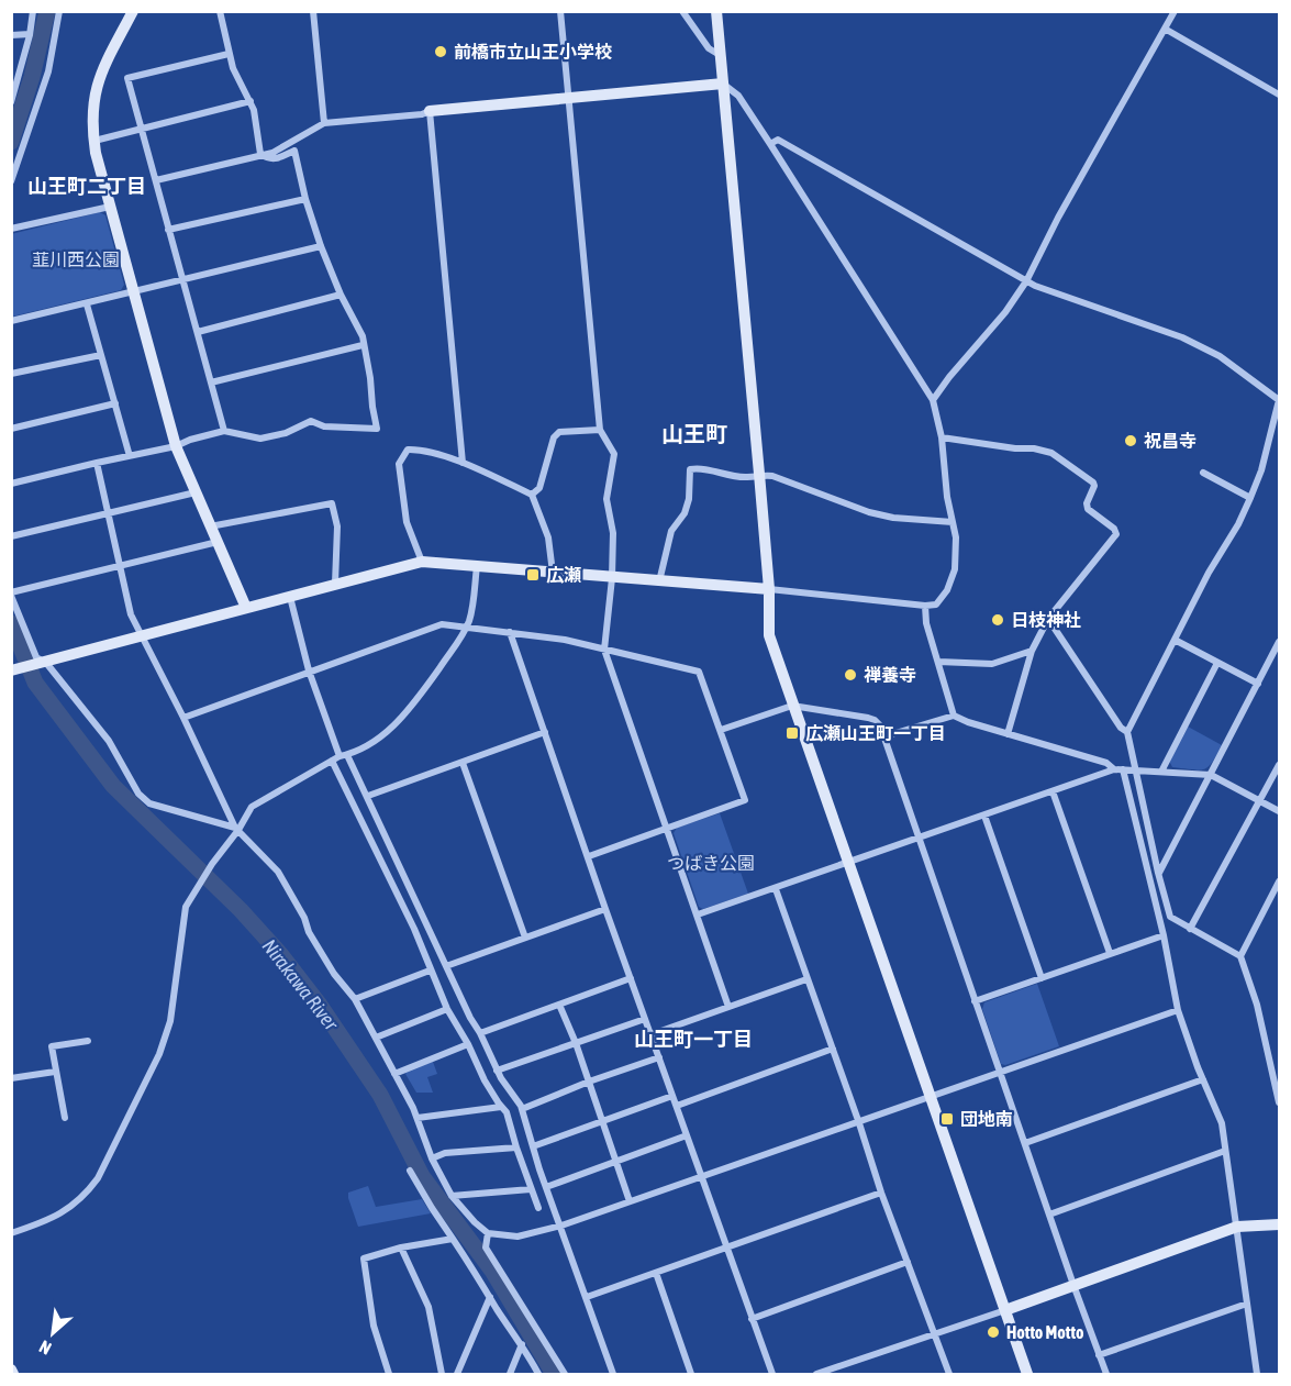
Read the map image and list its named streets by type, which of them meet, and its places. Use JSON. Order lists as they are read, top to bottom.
{
  "districts": ["山王町二丁目", "山王町", "山王町一丁目"],
  "water": ["Nirakawa River"],
  "parks": ["韮川西公園", "つばき公園"],
  "places": {
    "other": [
      "前橋市立山王小学校",
      "祝昌寺",
      "日枝神社",
      "禅養寺",
      "Hotto Motto"
    ],
    "transit": ["広瀬", "広瀬山王町一丁目", "団地南"]
  },
  "north": "bottom left"
}
